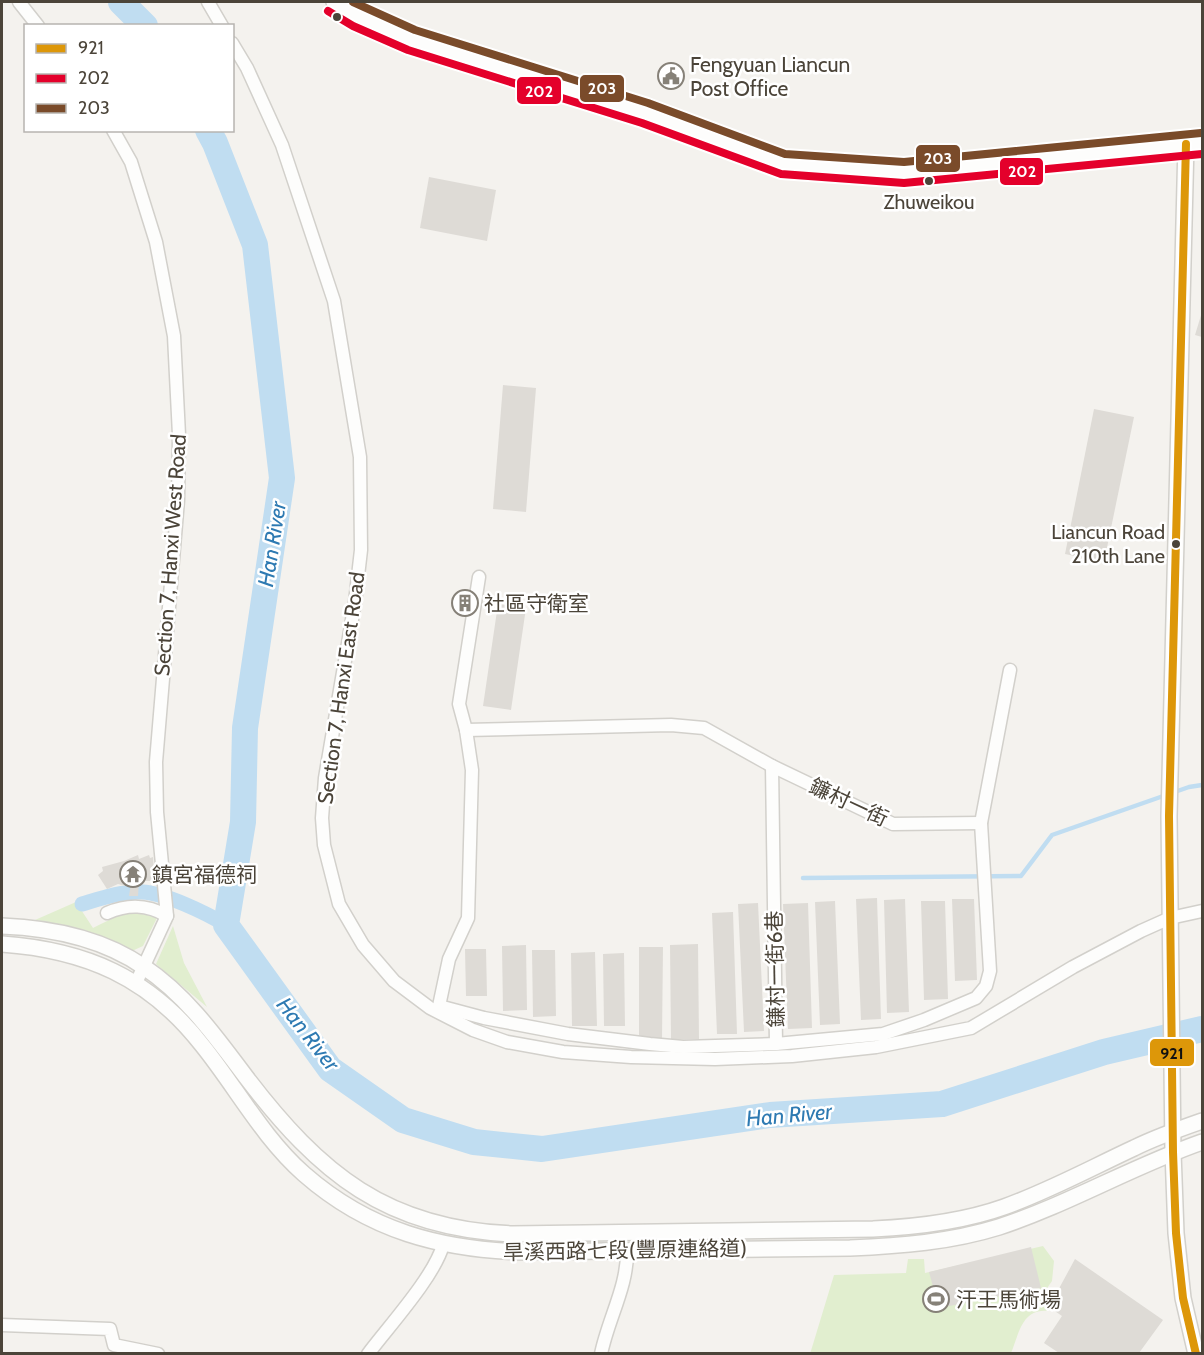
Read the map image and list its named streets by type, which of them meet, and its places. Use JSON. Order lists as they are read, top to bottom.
{
  "streets": {
    "street": [
      "Section 7, Hanxi West Road",
      "Section 7, Hanxi East Road",
      "鐮村一街",
      "鎌村一街6巷",
      "旱溪西路七段(豐原連絡道)"
    ]
  },
  "crossings": [
    ["Section 7, Hanxi West Road", "旱溪西路七段(豐原連絡道)"],
    ["鐮村一街", "鎌村一街6巷"]
  ],
  "water": ["Han River"],
  "places": {
    "public building": ["Fengyuan Liancun Post Office"],
    "other": ["Zhuweikou", "Liancun Road 210th Lane"],
    "building": ["社區守衛室"],
    "temple": ["鎮宮福德祠"],
    "sports": ["汗王馬術場"]
  },
  "lines": ["transit line 203", "transit line 202", "transit line 921"],
  "legend": ["921", "202", "203"]
}
